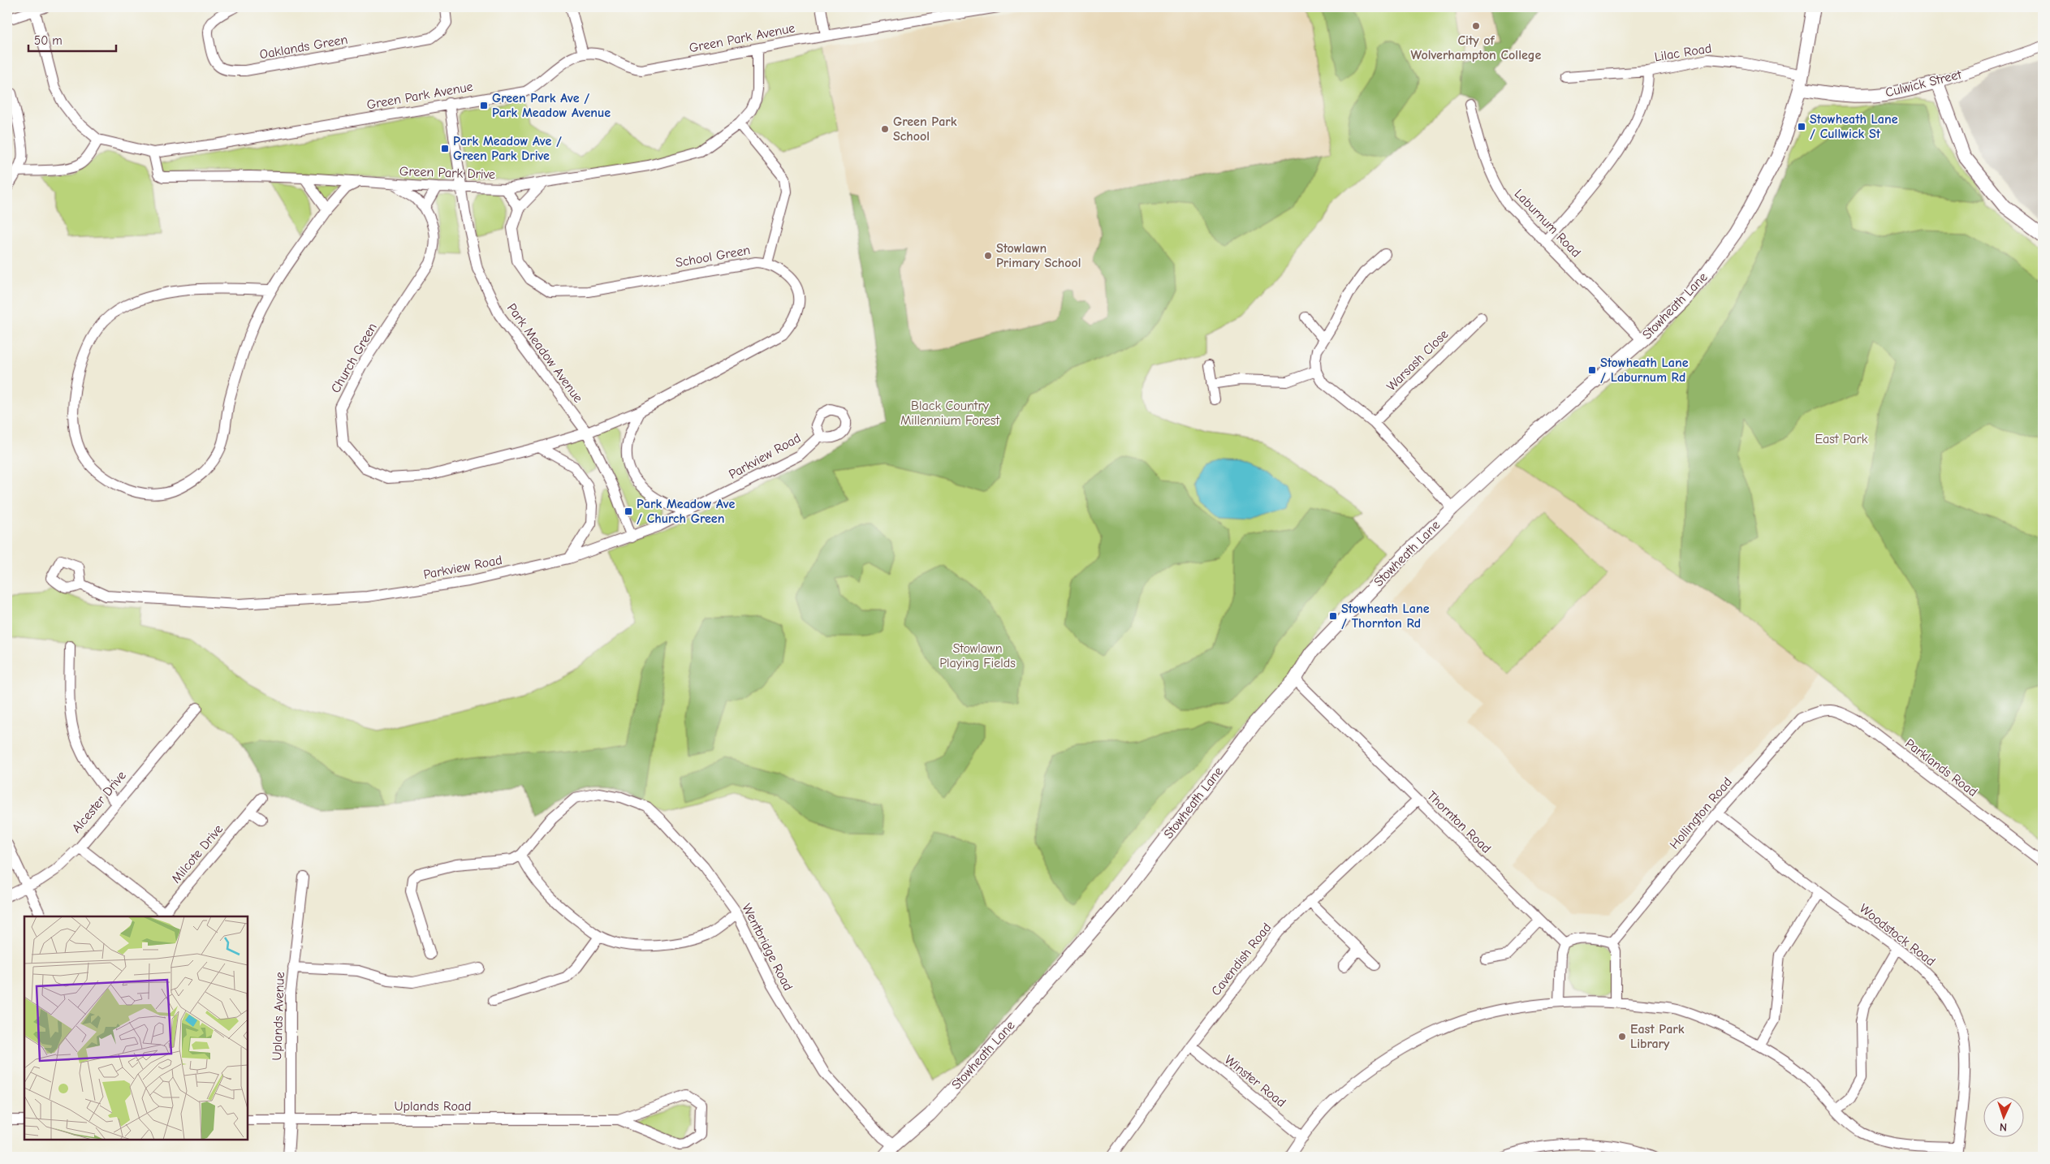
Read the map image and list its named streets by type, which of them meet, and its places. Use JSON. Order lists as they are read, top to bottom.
{
  "streets": {
    "street": [
      "Green Park Avenue",
      "Oaklands Green",
      "Lilac Road",
      "Culwick Street",
      "Green Park Drive",
      "Laburnum Road",
      "School Green",
      "Stowheath Lane",
      "Park Meadow Avenue",
      "Church Green",
      "Warsash Close",
      "Parkview Road",
      "Parklands Road",
      "Alcester Drive",
      "Hollington Road",
      "Thornton Road",
      "Milcote Drive",
      "Woodstock Road",
      "Wentbridge Road",
      "Cavendish Road",
      "Uplands Avenue",
      "Winster Road",
      "Uplands Road"
    ]
  },
  "crossings": [
    ["Green Park Avenue", "Green Park Drive"],
    ["Green Park Avenue", "Park Meadow Avenue"],
    ["Lilac Road", "Stowheath Lane"],
    ["Culwick Street", "Stowheath Lane"],
    ["Green Park Drive", "School Green"],
    ["Green Park Drive", "Park Meadow Avenue"],
    ["Green Park Drive", "Church Green"],
    ["Laburnum Road", "Stowheath Lane"],
    ["School Green", "Park Meadow Avenue"],
    ["School Green", "Church Green"],
    ["Stowheath Lane", "Thornton Road"],
    ["Stowheath Lane", "Wentbridge Road"],
    ["Park Meadow Avenue", "Church Green"],
    ["Park Meadow Avenue", "Parkview Road"],
    ["Parklands Road", "Hollington Road"],
    ["Alcester Drive", "Milcote Drive"],
    ["Hollington Road", "Woodstock Road"],
    ["Thornton Road", "Cavendish Road"],
    ["Cavendish Road", "Winster Road"],
    ["Uplands Avenue", "Uplands Road"]
  ],
  "parks": ["Black Country Millennium Forest", "East Park", "Stowlawn Playing Fields"],
  "places": {
    "other": [
      "City of Wolverhampton College",
      "Green Park School",
      "Stowlawn Primary School",
      "East Park Library"
    ],
    "transit": [
      "Green Park Ave / Park Meadow Avenue",
      "Stowheath Lane / Cullwick St",
      "Park Meadow Ave / Green Park Drive",
      "Stowheath Lane / Laburnum Rd",
      "Park Meadow Ave / Church Green",
      "Stowheath Lane / Thornton Rd"
    ]
  },
  "scale_bar": "50 m",
  "north": "bottom"
}
